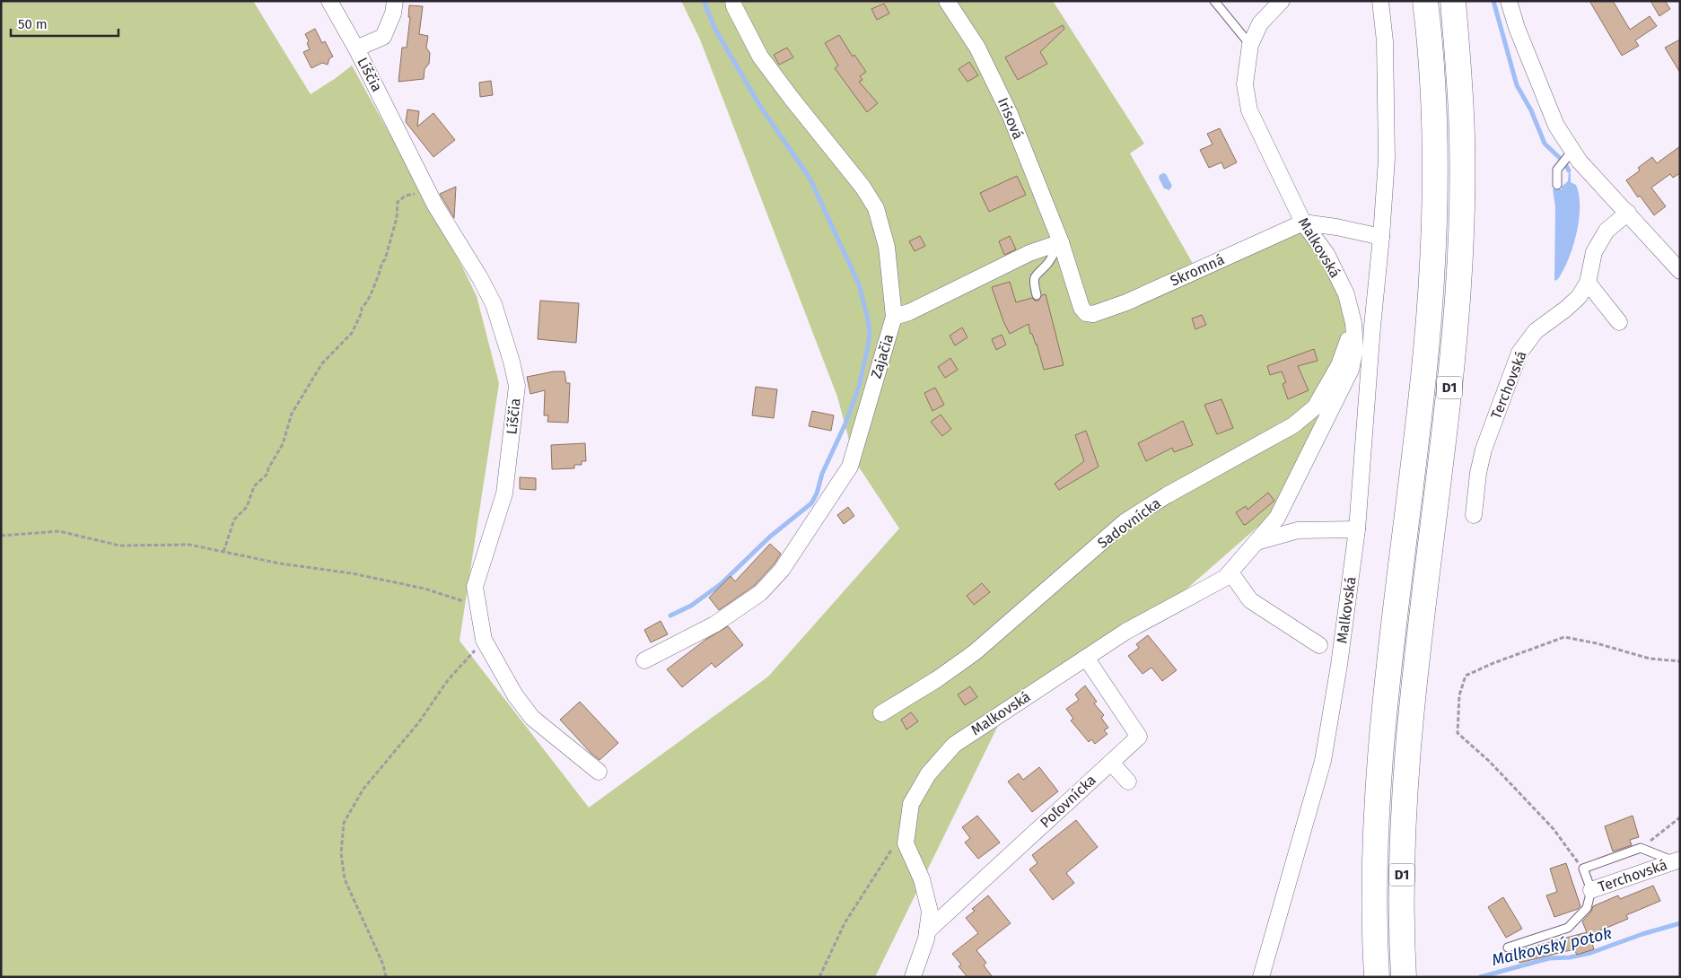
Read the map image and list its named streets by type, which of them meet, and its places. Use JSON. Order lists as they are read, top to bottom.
{
  "streets": {
    "highway": ["D1"],
    "street": [
      "Líščia",
      "Irisová",
      "Malkovská",
      "Skromná",
      "Zajačia",
      "Terchovská",
      "Sadovnícka",
      "Poľovnícka"
    ]
  },
  "crossings": [
    ["Irisová", "Skromná"],
    ["Malkovská", "Skromná"],
    ["Malkovská", "Sadovnícka"],
    ["Malkovská", "Poľovnícka"]
  ],
  "water": ["Malkovský potok"],
  "scale_bar": "50 m"
}
